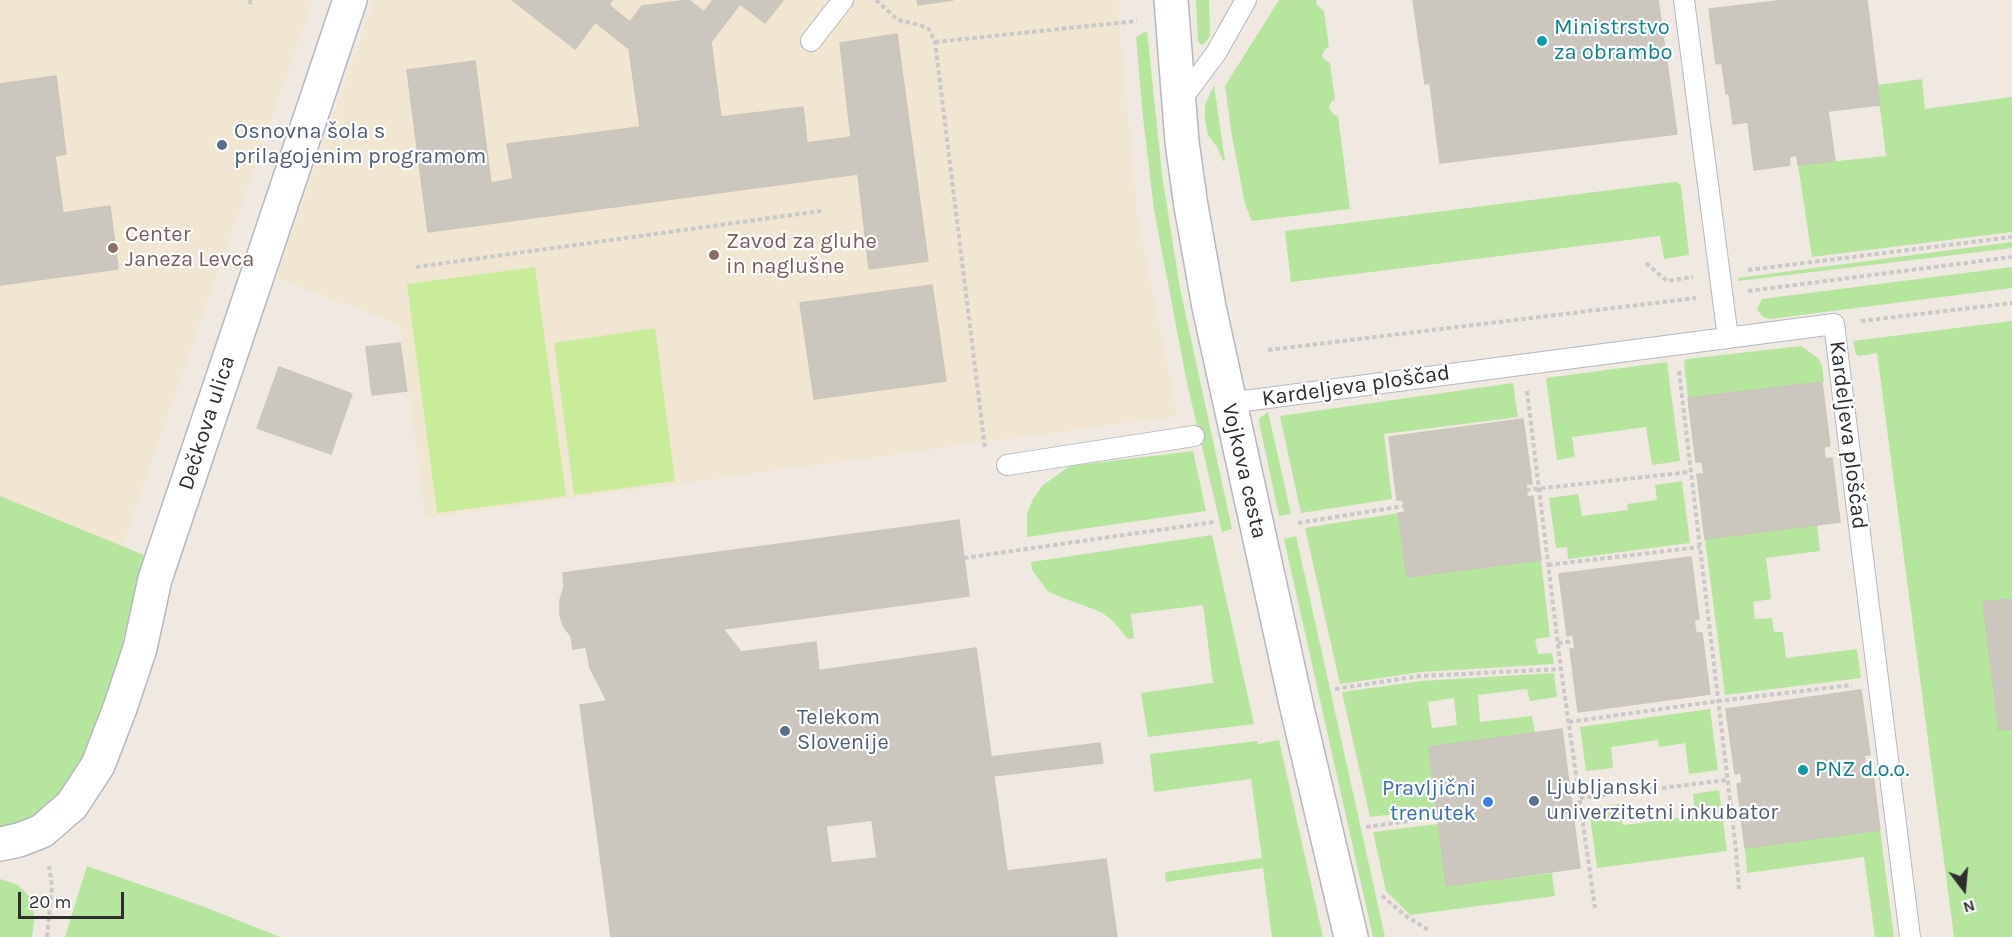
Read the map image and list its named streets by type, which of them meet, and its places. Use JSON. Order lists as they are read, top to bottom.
{
  "streets": {
    "street": ["Dečkova ulica", "Vojkova cesta"],
    "lane": ["Kardeljeva ploščad"]
  },
  "crossings": [
    ["Kardeljeva ploščad", "Vojkova cesta"]
  ],
  "places": [
    "Ministrstvo za obrambo",
    "Osnovna šola s prilagojenim programom",
    "Center Janeza Levca",
    "Zavod za gluhe in naglušne",
    "Telekom Slovenije",
    "PNZ d.o.o.",
    "Ljubljanski univerzitetni inkubator",
    "Pravljični trenutek"
  ],
  "scale_bar": "20 m",
  "north": "bottom"
}
